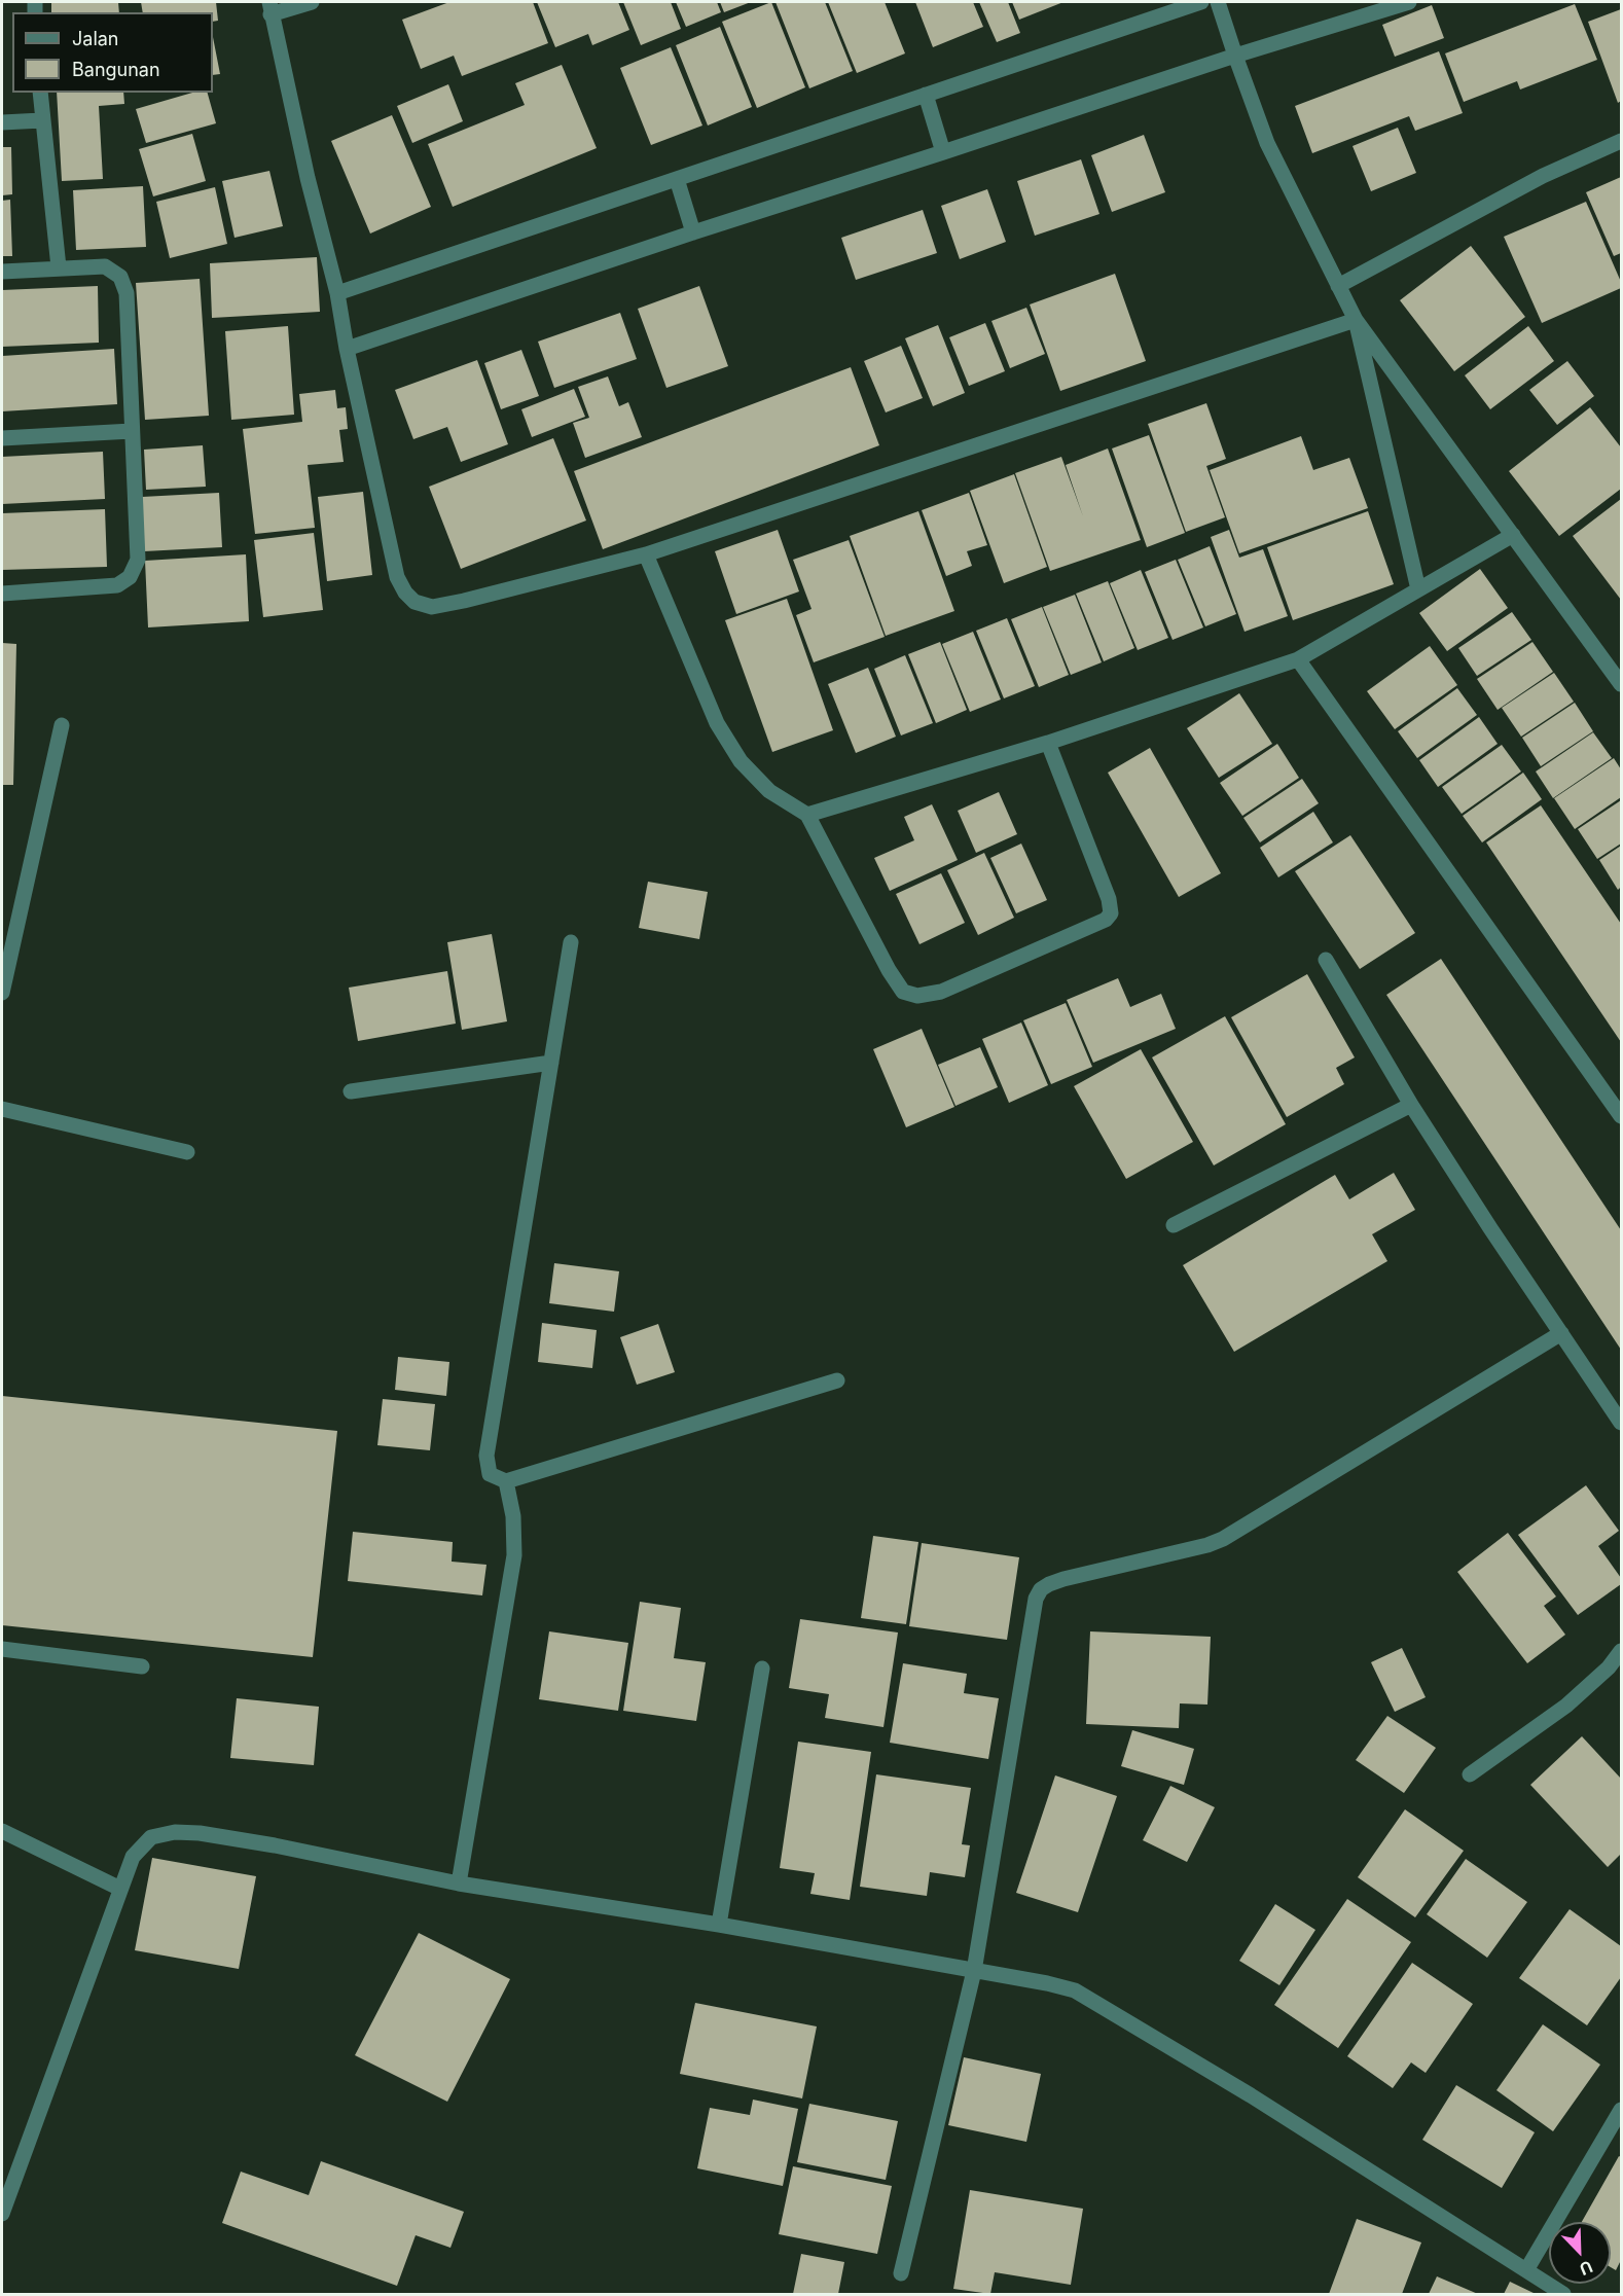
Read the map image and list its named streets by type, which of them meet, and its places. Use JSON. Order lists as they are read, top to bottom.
{
  "legend": ["Jalan", "Bangunan"],
  "north": "bottom right"
}
